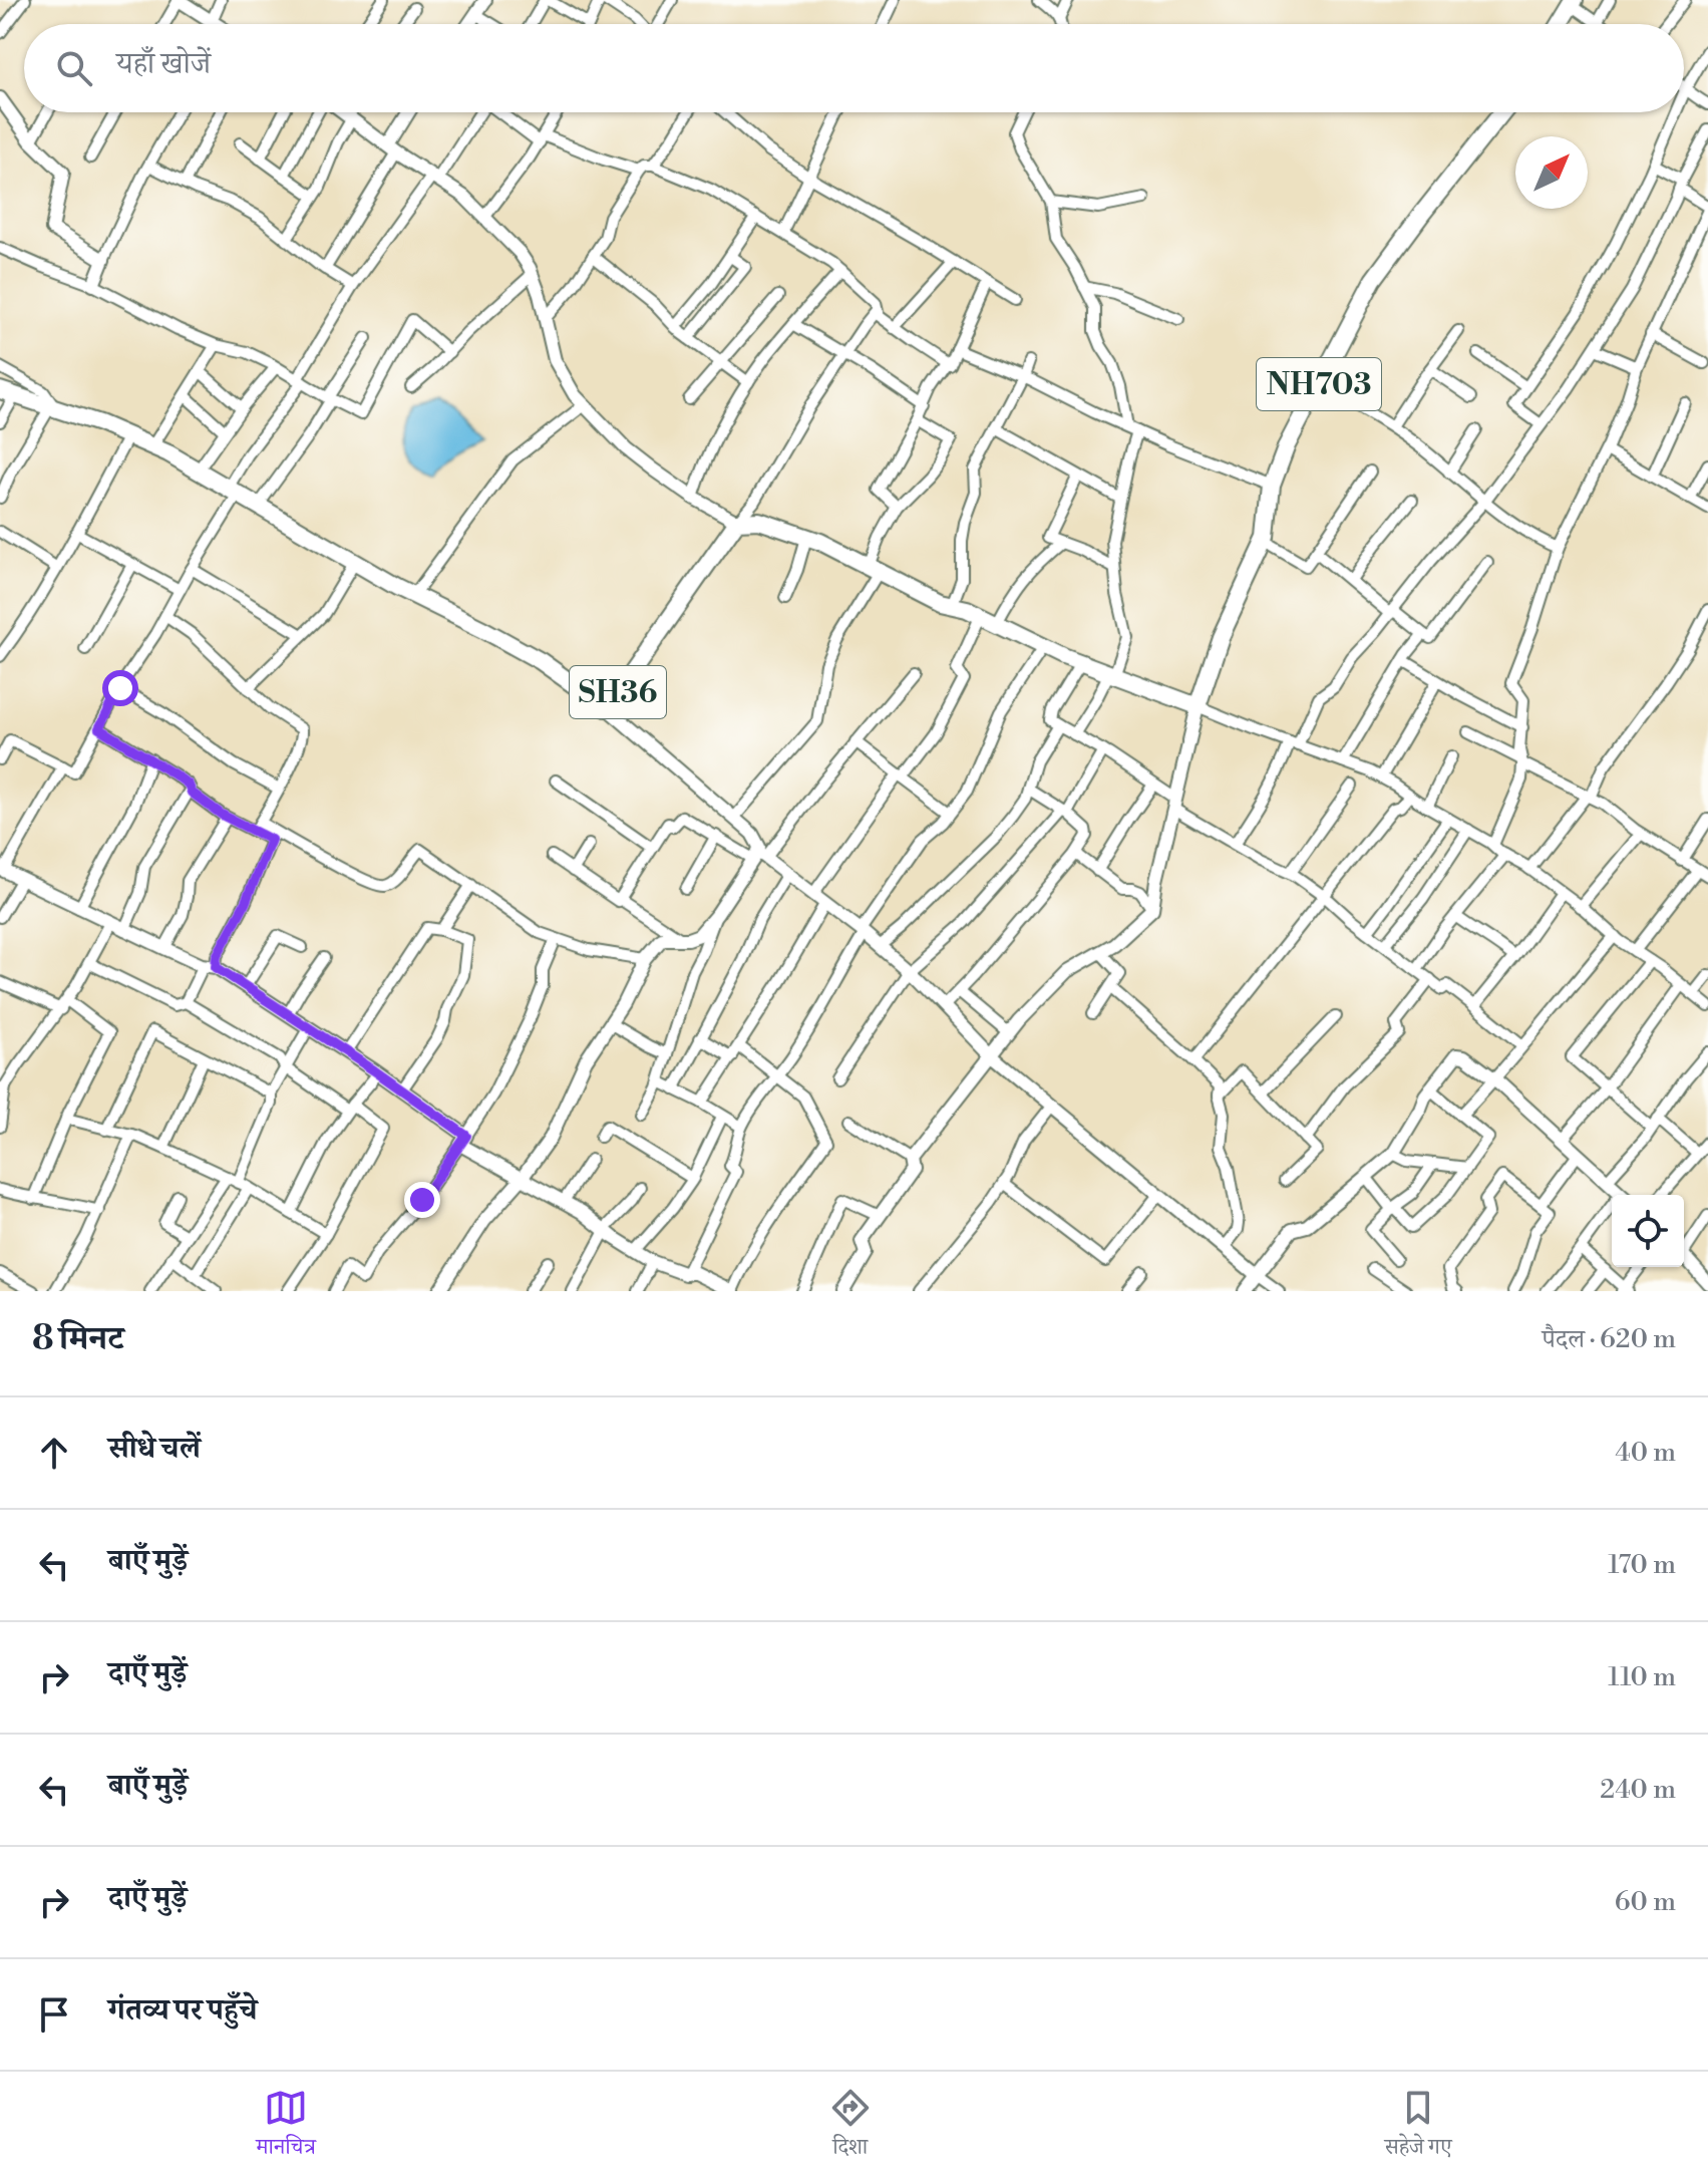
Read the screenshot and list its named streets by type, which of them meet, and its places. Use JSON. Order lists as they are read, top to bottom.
{
  "streets": {
    "highway": ["NH703", "SH36"]
  },
  "north": "top right",
  "page": {
    "search": "यहाँ खोजें",
    "heading": ["8 मिनट", "पैदल · 620 m"],
    "list": [
      ["सीधे चलें", "40 m"],
      ["बाएँ मुड़ें", "170 m"],
      ["दाएँ मुड़ें", "110 m"],
      ["बाएँ मुड़ें", "240 m"],
      ["दाएँ मुड़ें", "60 m"],
      "गंतव्य पर पहुँचे"
    ],
    "nav": ["मानचित्र", "दिशा", "सहेजे गए"]
  }
}
